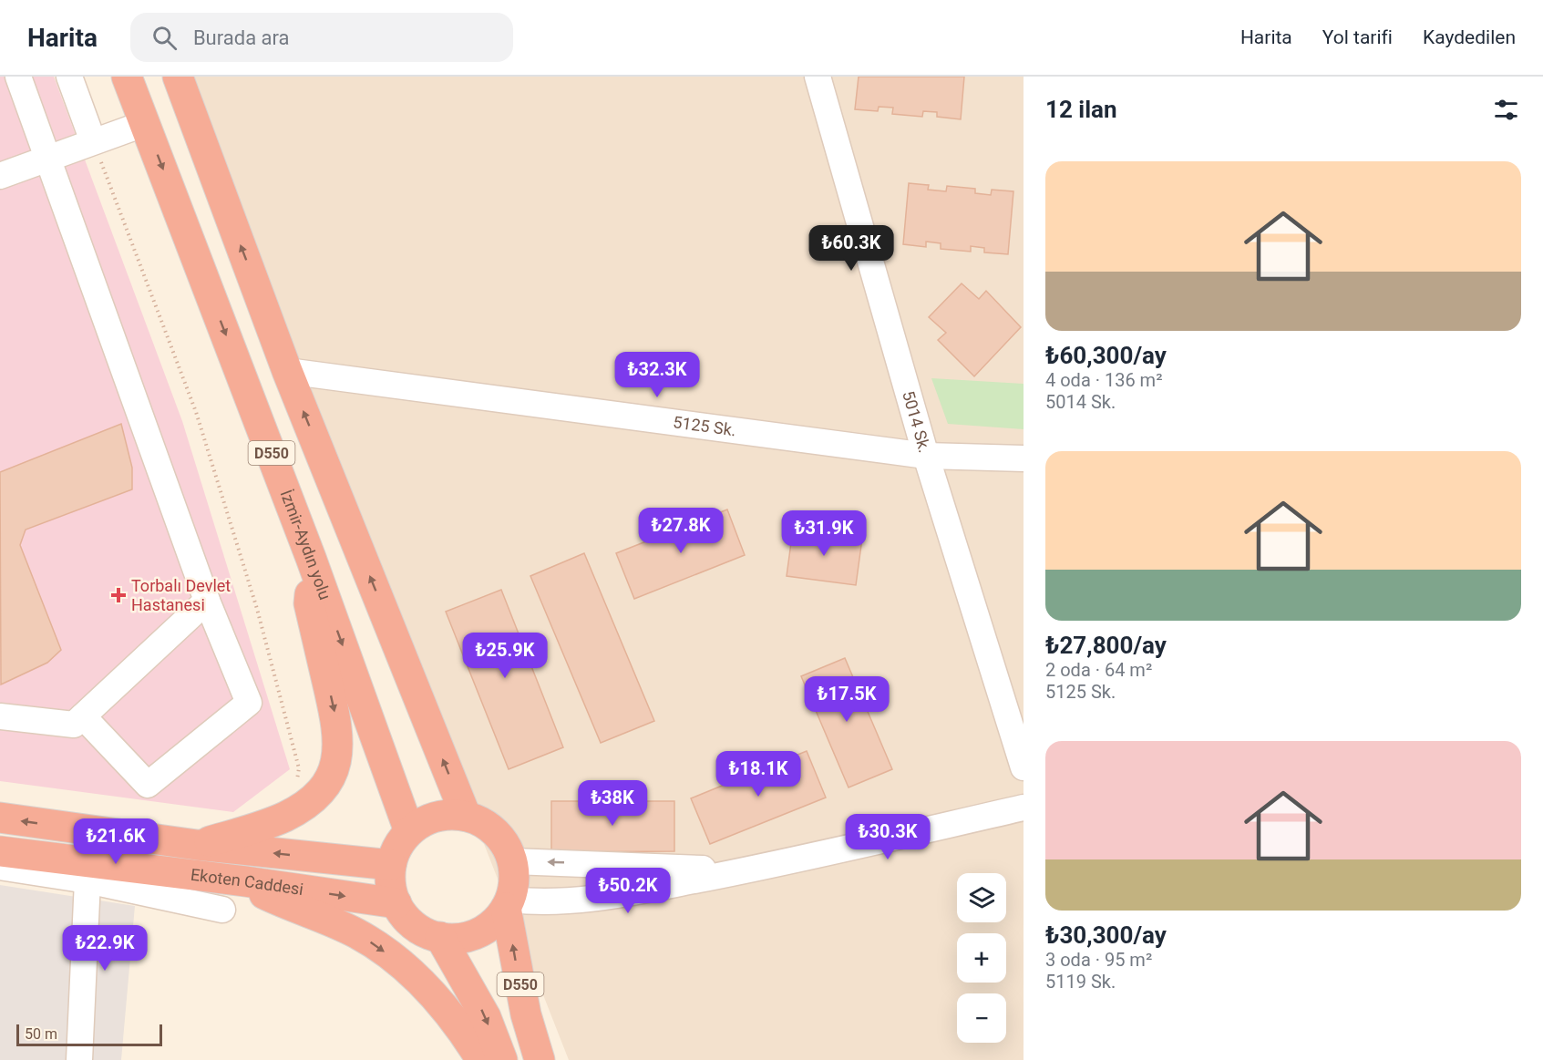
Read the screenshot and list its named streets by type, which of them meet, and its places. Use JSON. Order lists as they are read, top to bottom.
{
  "streets": {
    "highway": ["D550", "İzmir-Aydın yolu", "Ekoten Caddesi"],
    "street": ["5014 Sk.", "5125 Sk."]
  },
  "crossings": [
    ["5014 Sk.", "5125 Sk."],
    ["5125 Sk.", "D550"],
    ["D550", "İzmir-Aydın yolu"],
    ["D550", "Ekoten Caddesi"],
    ["İzmir-Aydın yolu", "Ekoten Caddesi"]
  ],
  "places": {
    "health": ["Torbalı Devlet Hastanesi"]
  },
  "scale_bar": "50 m",
  "page": {
    "header": "Harita",
    "search": "Burada ara",
    "nav": ["Harita", "Yol tarifi", "Kaydedilen"],
    "heading": "12 ilan",
    "list": [
      {
        "name": "₺60,300/ay",
        "note": "4 oda · 136 m² · 5014 Sk."
      },
      {
        "name": "₺27,800/ay",
        "note": "2 oda · 64 m² · 5125 Sk."
      },
      {
        "name": "₺30,300/ay",
        "note": "3 oda · 95 m² · 5119 Sk."
      }
    ],
    "price": [
      "₺60.3K",
      "₺32.3K",
      "₺27.8K",
      "₺31.9K",
      "₺25.9K",
      "₺17.5K",
      "₺18.1K",
      "₺38K",
      "₺30.3K",
      "₺21.6K",
      "₺50.2K",
      "₺22.9K"
    ],
    "map_buttons": ["+", "−"],
    "scale": "50 m"
  }
}
